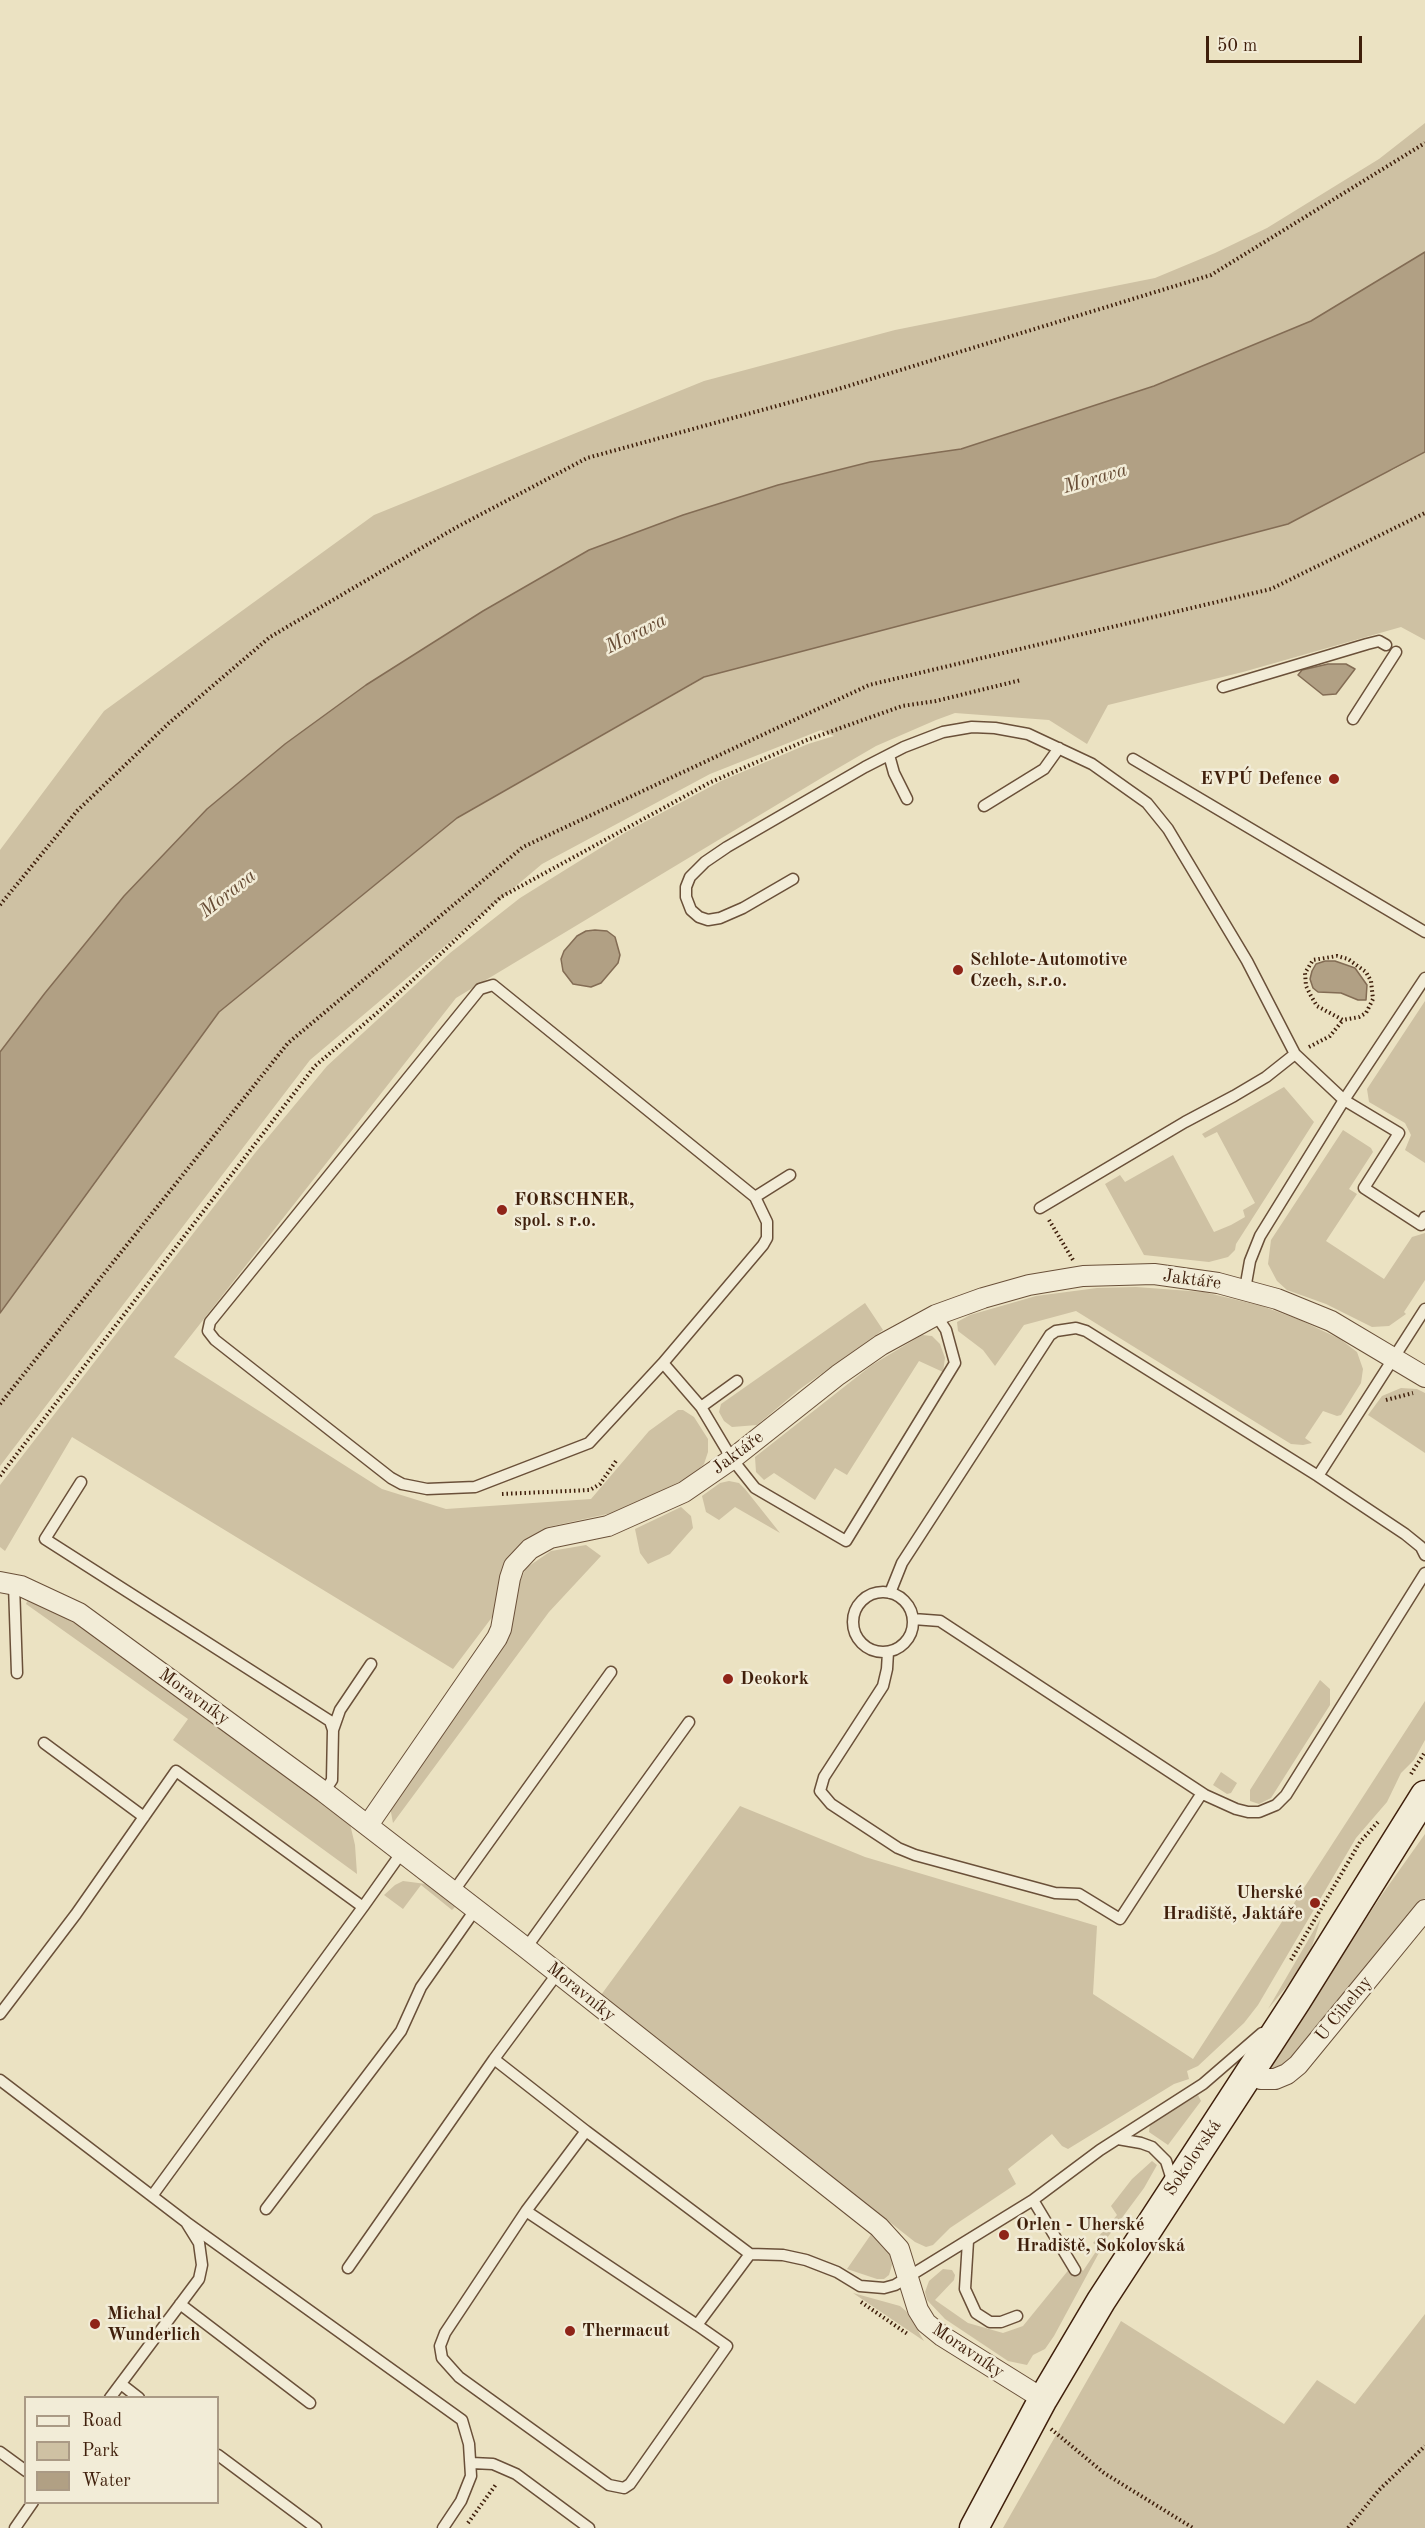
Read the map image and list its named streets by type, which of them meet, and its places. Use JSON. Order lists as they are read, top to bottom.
{
  "streets": {
    "main road": ["Sokolovská"],
    "street": ["Jaktáře", "Moravníky", "U Cihelny"]
  },
  "crossings": [
    ["Jaktáře", "Moravníky"],
    ["Moravníky", "Sokolovská"],
    ["U Cihelny", "Sokolovská"]
  ],
  "water": ["Morava"],
  "places": [
    "EVPÚ Defence",
    "Schlote-Automotive Czech, s.r.o.",
    "FORSCHNER, spol. s r.o.",
    "Deokork",
    "Uherské Hradiště, Jaktáře",
    "Orlen - Uherské Hradiště, Sokolovská",
    "Michal Wunderlich",
    "Thermacut"
  ],
  "legend": ["Road", "Park", "Water"],
  "scale_bar": "50 m"
}
